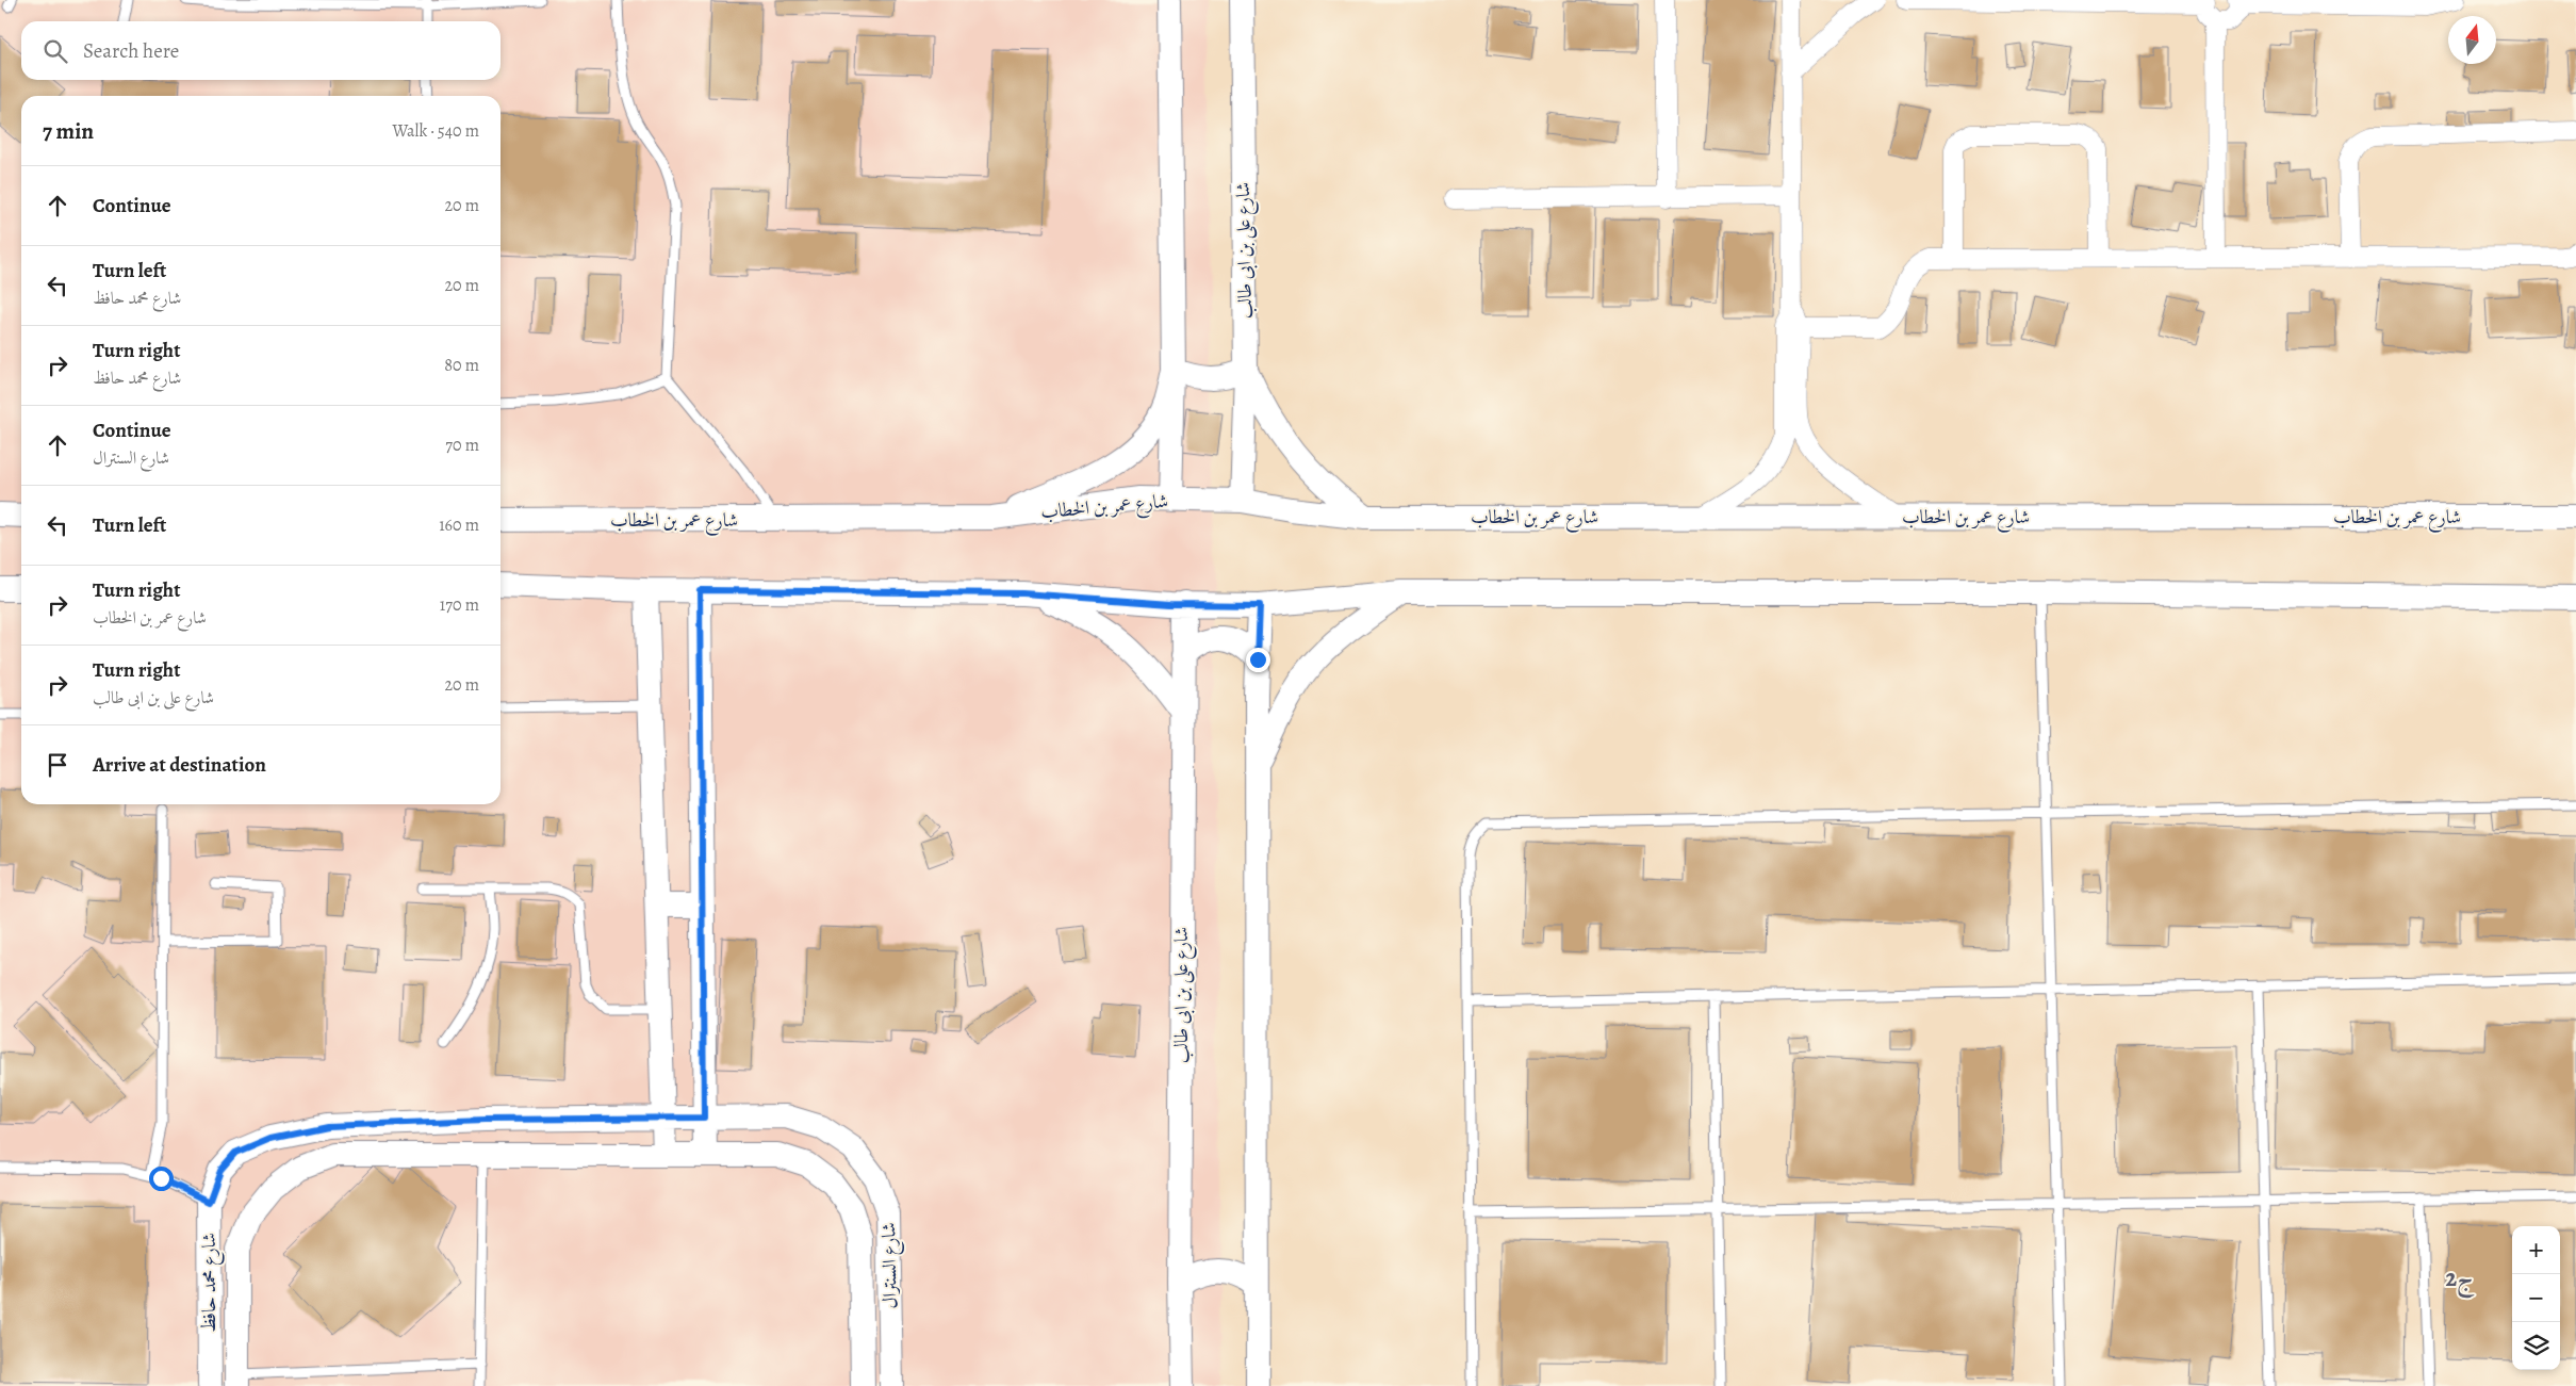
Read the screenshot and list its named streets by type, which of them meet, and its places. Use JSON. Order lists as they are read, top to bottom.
{
  "streets": {
    "street": [
      "شارع على بن ابى طالب",
      "شارع عمر بن الخطاب",
      "شارع السنترال",
      "شارع محمد حافظ"
    ]
  },
  "crossings": [
    ["شارع على بن ابى طالب", "شارع عمر بن الخطاب"],
    ["شارع السنترال", "شارع محمد حافظ"]
  ],
  "districts": ["ج2"],
  "north": "top",
  "page": {
    "search": "Search here",
    "heading": ["7 min", "Walk · 540 m"],
    "list": [
      ["Continue", "20 m"],
      ["Turn left", "شارع محمد حافظ", "20 m"],
      ["Turn right", "شارع محمد حافظ", "80 m"],
      ["Continue", "شارع السنترال", "70 m"],
      ["Turn left", "160 m"],
      ["Turn right", "شارع عمر بن الخطاب", "170 m"],
      ["Turn right", "شارع على بن ابى طالب", "20 m"],
      "Arrive at destination"
    ],
    "map_buttons": ["+", "−"]
  }
}
